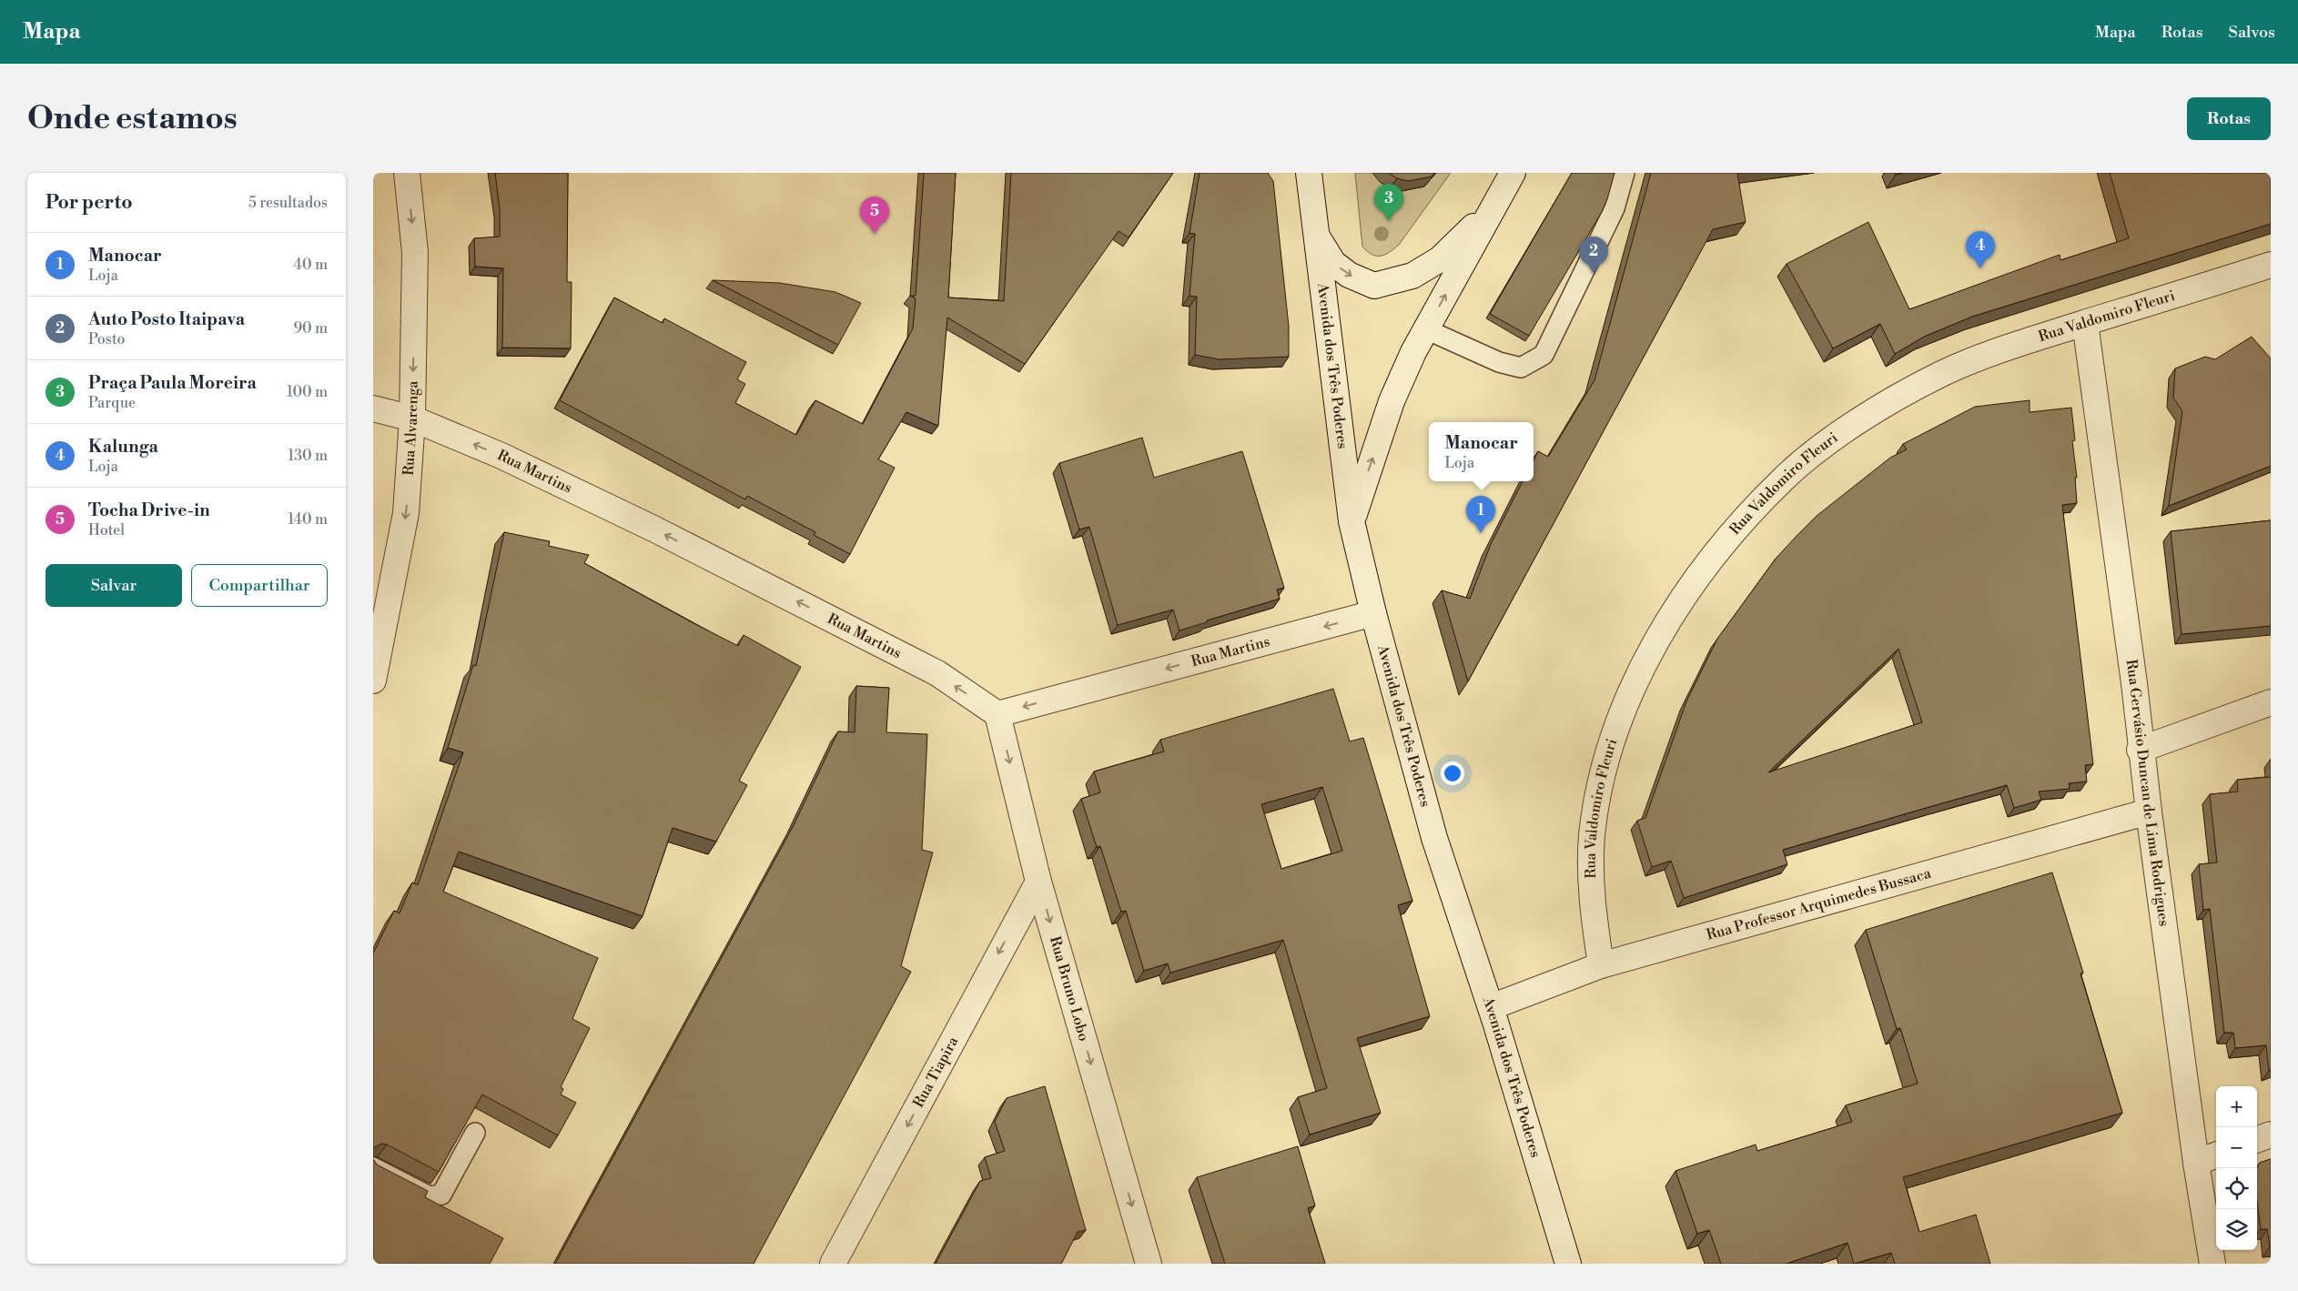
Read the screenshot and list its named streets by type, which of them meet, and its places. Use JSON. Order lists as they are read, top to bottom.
{
  "streets": {
    "street": [
      "Rua Valdomiro Fleuri",
      "Avenida dos Três Poderes",
      "Rua Alvarenga",
      "Rua Martins",
      "Rua Gervásio Duncan de Lima Rodrigues",
      "Rua Professor Arquimedes Bussaca",
      "Rua Bruno Lobo",
      "Rua Tiapira"
    ]
  },
  "crossings": [
    ["Rua Valdomiro Fleuri", "Rua Gervásio Duncan de Lima Rodrigues"],
    ["Rua Valdomiro Fleuri", "Rua Professor Arquimedes Bussaca"],
    ["Avenida dos Três Poderes", "Rua Martins"],
    ["Avenida dos Três Poderes", "Rua Professor Arquimedes Bussaca"],
    ["Rua Alvarenga", "Rua Martins"],
    ["Rua Martins", "Rua Bruno Lobo"],
    ["Rua Gervásio Duncan de Lima Rodrigues", "Rua Professor Arquimedes Bussaca"],
    ["Rua Bruno Lobo", "Rua Tiapira"]
  ],
  "one_way": [
    "Rua Alvarenga",
    "Rua Martins",
    "Rua Bruno Lobo",
    "Rua Tiapira"
  ],
  "page": {
    "header": "Mapa",
    "nav": ["Mapa", "Rotas", "Salvos"],
    "buttons": [
      "Rotas",
      ["Salvar", "Compartilhar"]
    ],
    "title": "Onde estamos",
    "heading": ["Por perto", "5 resultados"],
    "pins": [
      "3",
      "5",
      "4",
      "2",
      "1"
    ],
    "list": [
      {
        "mark": "1",
        "name": "Manocar",
        "note": "Loja",
        "value": "40 m"
      },
      {
        "mark": "2",
        "name": "Auto Posto Itaipava",
        "note": "Posto",
        "value": "90 m"
      },
      {
        "mark": "3",
        "name": "Praça Paula Moreira",
        "note": "Parque",
        "value": "100 m"
      },
      {
        "mark": "4",
        "name": "Kalunga",
        "note": "Loja",
        "value": "130 m"
      },
      {
        "mark": "5",
        "name": "Tocha Drive-in",
        "note": "Hotel",
        "value": "140 m"
      }
    ],
    "popup": ["Manocar", "Loja"],
    "map_buttons": ["+", "−"]
  }
}
